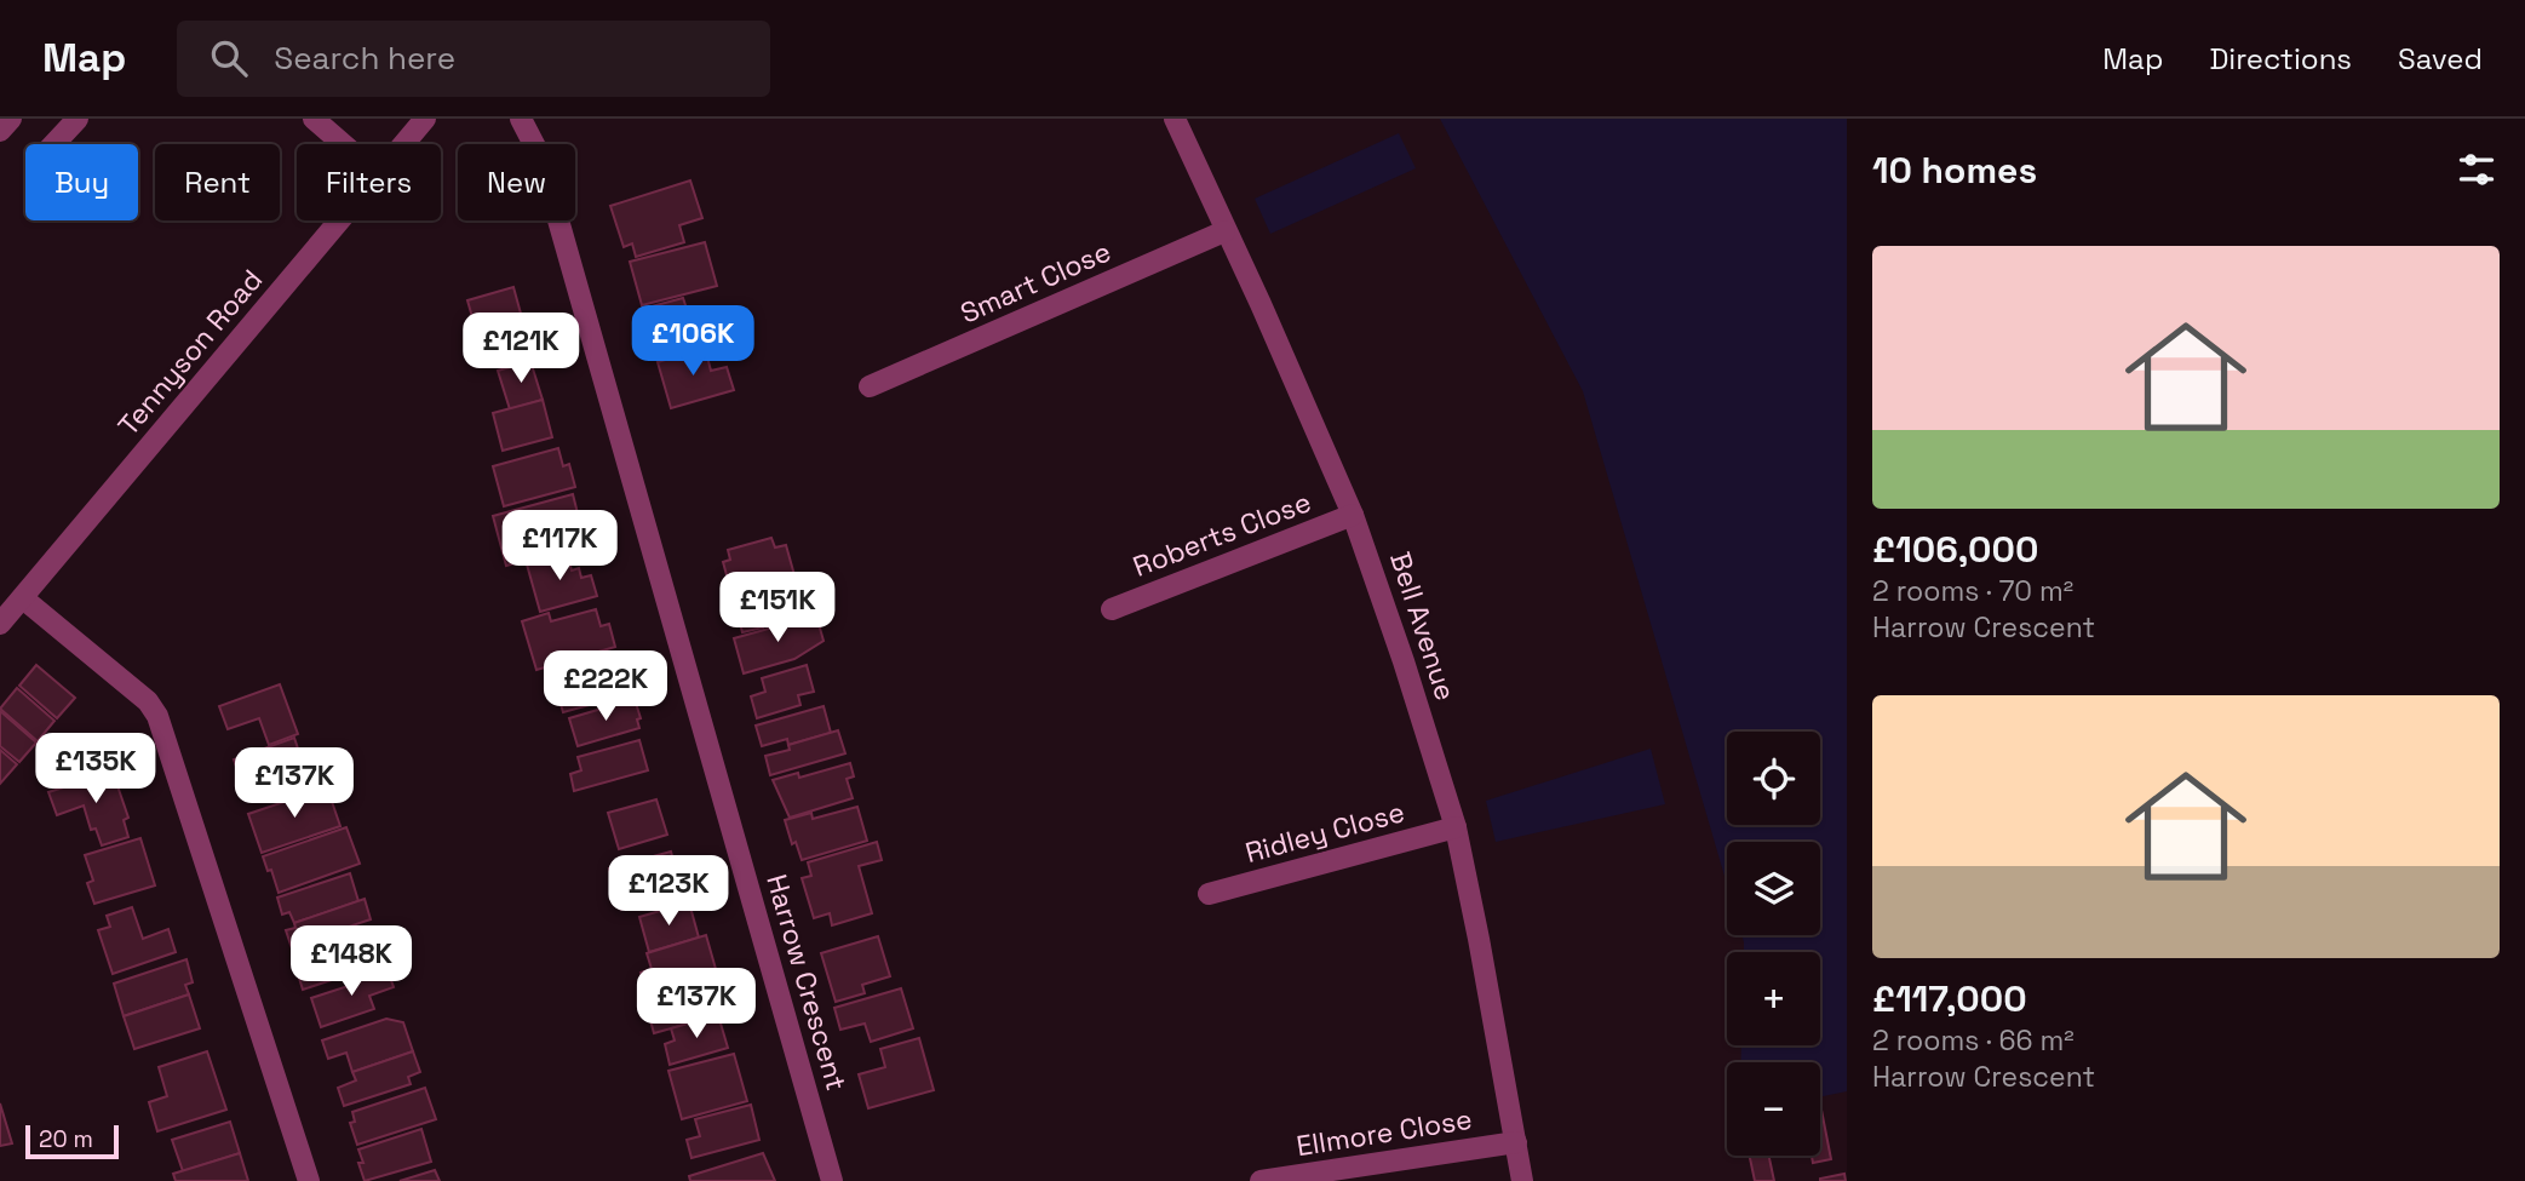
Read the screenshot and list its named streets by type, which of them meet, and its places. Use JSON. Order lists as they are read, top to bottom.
{
  "streets": {
    "street": [
      "Smart Close",
      "Tennyson Road",
      "Roberts Close",
      "Bell Avenue",
      "Ridley Close",
      "Harrow Crescent",
      "Ellmore Close"
    ]
  },
  "crossings": [
    ["Smart Close", "Bell Avenue"],
    ["Roberts Close", "Bell Avenue"],
    ["Bell Avenue", "Ridley Close"],
    ["Bell Avenue", "Ellmore Close"]
  ],
  "scale_bar": "20 m",
  "page": {
    "header": "Map",
    "search": "Search here",
    "nav": ["Map", "Directions", "Saved"],
    "heading": "10 homes",
    "chip": [
      "Buy",
      "Rent",
      "Filters",
      "New"
    ],
    "list": [
      {
        "name": "£106,000",
        "note": "2 rooms · 70 m² · Harrow Crescent"
      },
      {
        "name": "£117,000",
        "note": "2 rooms · 66 m² · Harrow Crescent"
      }
    ],
    "price": [
      "£106K",
      "£121K",
      "£117K",
      "£151K",
      "£222K",
      "£135K",
      "£137K",
      "£123K",
      "£148K",
      "£137K"
    ],
    "map_buttons": ["+", "−"],
    "scale": "20 m"
  }
}
